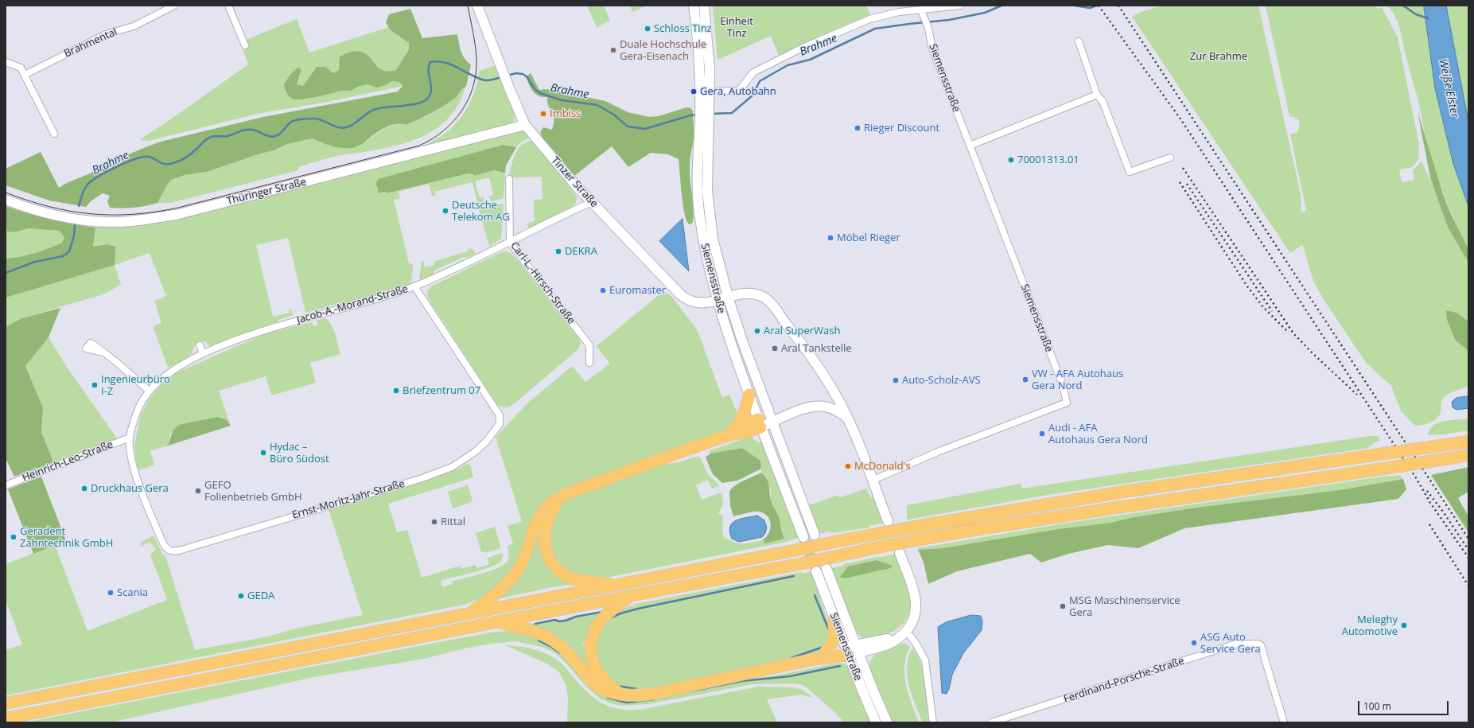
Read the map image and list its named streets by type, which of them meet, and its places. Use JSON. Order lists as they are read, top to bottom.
{
  "streets": {
    "main road": ["Siemensstraße", "Tinzer Straße", "Thüringer Straße"],
    "street": [
      "Brahmental",
      "Carl-L.-Hirsch-Straße",
      "Jacob-A.-Morand-Straße",
      "Heinrich-Leo-Straße",
      "Ernst-Moritz-Jahr-Straße",
      "Ferdinand-Porsche-Straße"
    ]
  },
  "crossings": [
    ["Siemensstraße", "Tinzer Straße"],
    ["Tinzer Straße", "Thüringer Straße"],
    ["Tinzer Straße", "Jacob-A.-Morand-Straße"],
    ["Carl-L.-Hirsch-Straße", "Jacob-A.-Morand-Straße"],
    ["Jacob-A.-Morand-Straße", "Heinrich-Leo-Straße"],
    ["Jacob-A.-Morand-Straße", "Ernst-Moritz-Jahr-Straße"]
  ],
  "water": ["Brahme", "Weiße Elster"],
  "parks": ["Einheit Tinz", "Zur Brahme"],
  "places": [
    "Schloss Tinz",
    "Duale Hochschule Gera-Eisenach",
    "Gera, Autobahn",
    "Imbiss",
    "Rieger Discount",
    "70001313.01",
    "Deutsche Telekom AG",
    "Möbel Rieger",
    "DEKRA",
    "Euromaster",
    "Aral SuperWash",
    "Aral Tankstelle",
    "VW - AFA Autohaus Gera Nord",
    "Auto-Scholz-AVS",
    "Ingenieurbüro I-Z",
    "Briefzentrum 07",
    "Audi - AFA Autohaus Gera Nord",
    "Hydac – Büro Südost",
    "McDonald's",
    "Druckhaus Gera",
    "GEFO Folienbetrieb GmbH",
    "Rittal",
    "Geradent Zahntechnik GmbH",
    "Scania",
    "GEDA",
    "MSG Maschinenservice Gera",
    "Meleghy Automotive",
    "ASG Auto Service Gera"
  ],
  "scale_bar": "100 m"
}
